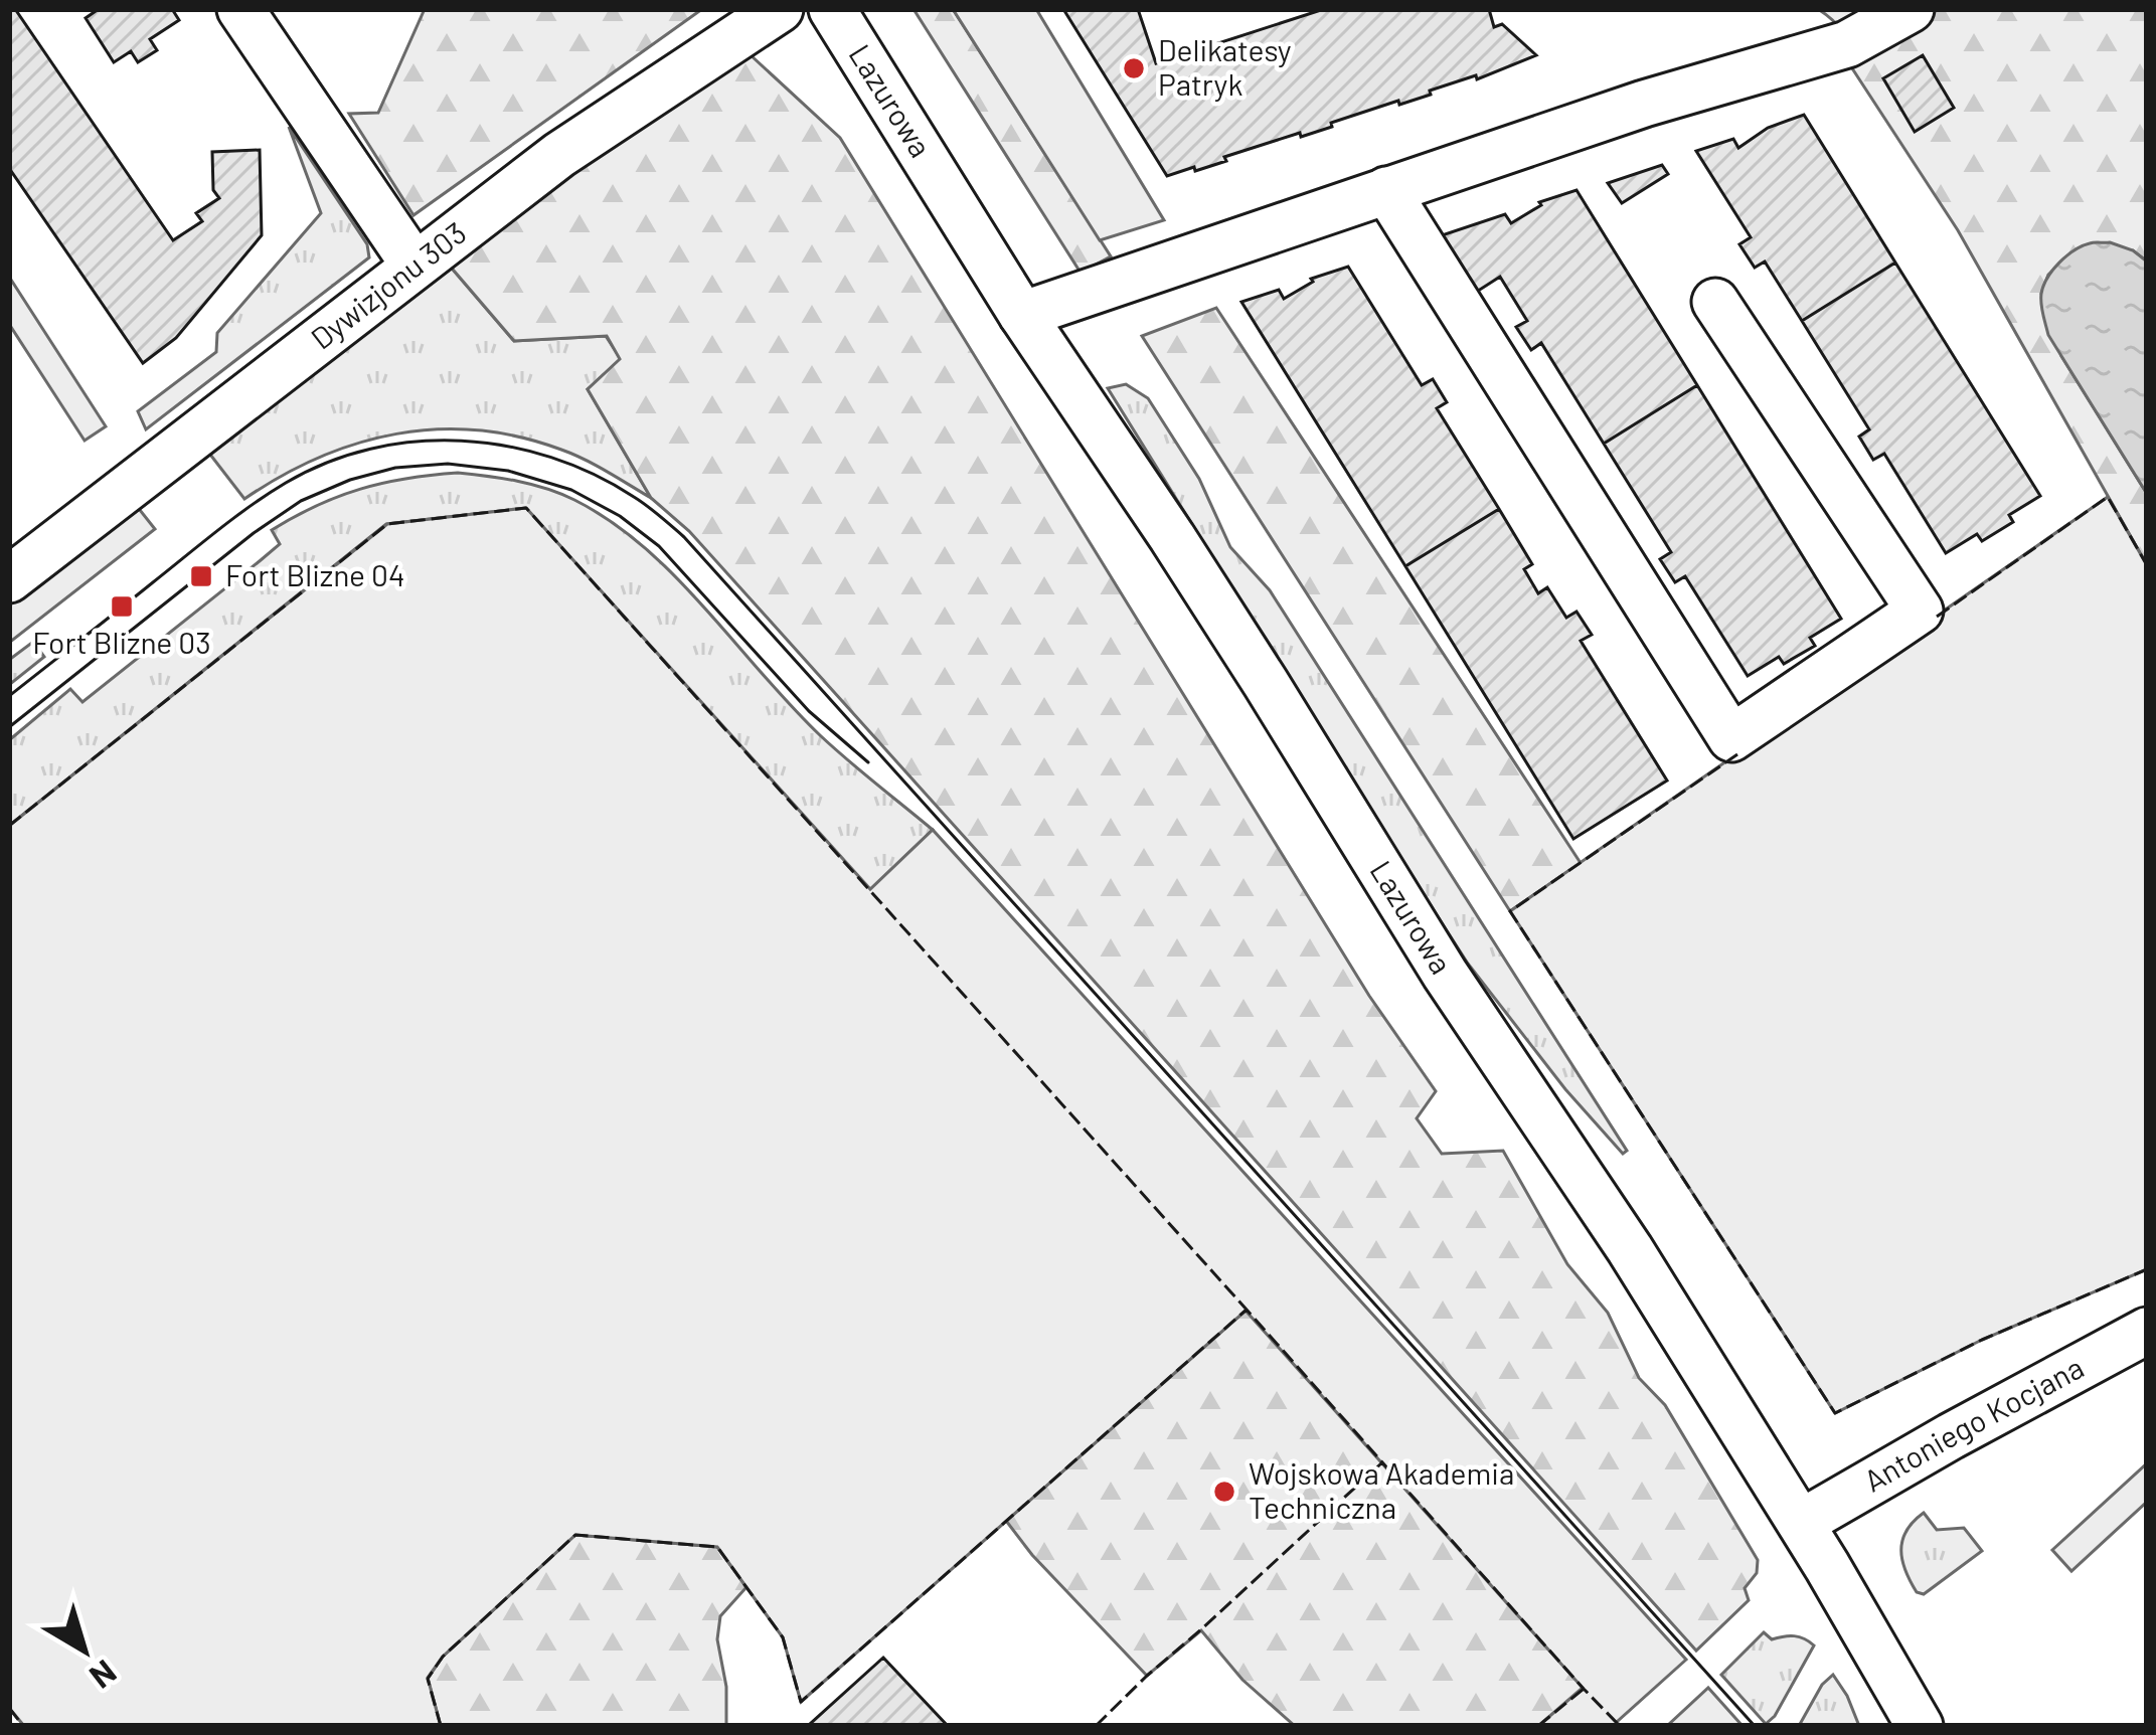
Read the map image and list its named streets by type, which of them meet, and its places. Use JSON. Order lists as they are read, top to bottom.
{
  "streets": {
    "street": ["Lazurowa", "Dywizjonu 303", "Antoniego Kocjana"]
  },
  "crossings": [
    ["Lazurowa", "Antoniego Kocjana"]
  ],
  "places": {
    "other": ["Delikatesy Patryk", "Wojskowa Akademia Techniczna"],
    "transit": ["Fort Blizne 04", "Fort Blizne 03"]
  },
  "north": "bottom right"
}
